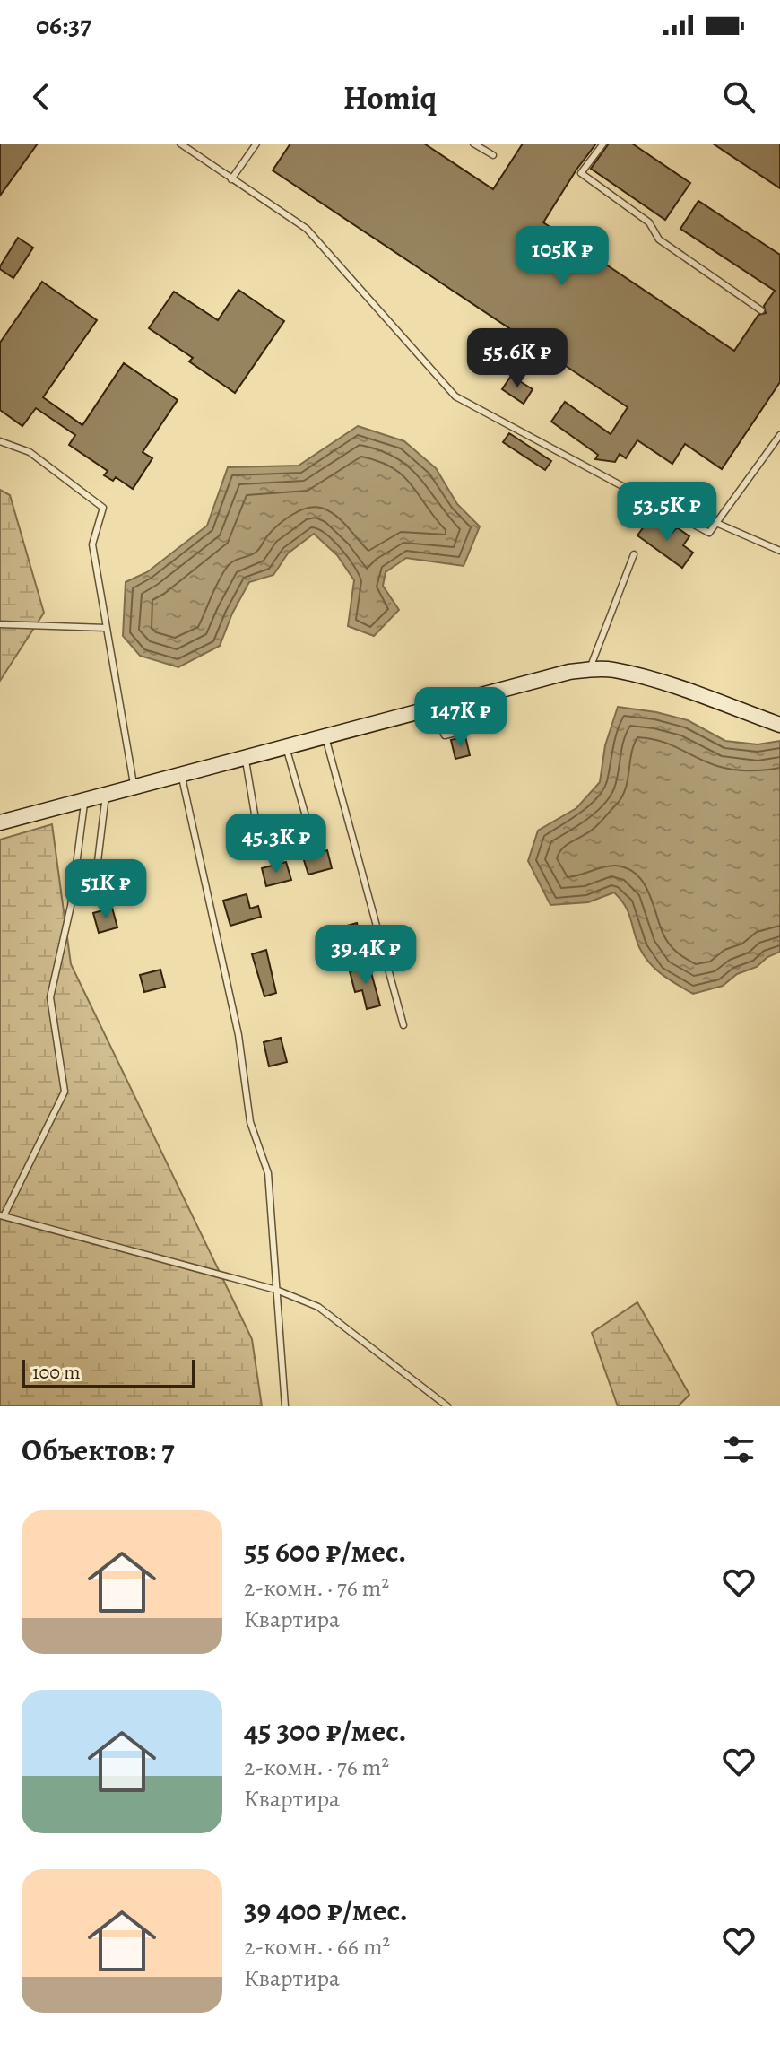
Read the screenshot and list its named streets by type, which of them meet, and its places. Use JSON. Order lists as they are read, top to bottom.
{
  "scale_bar": "100 m",
  "page": {
    "status": "06:37",
    "header": "Homiq",
    "price": [
      "105K ₽",
      "55.6K ₽",
      "53.5K ₽",
      "147K ₽",
      "45.3K ₽",
      "51K ₽",
      "39.4K ₽"
    ],
    "scale": "100 m",
    "heading": "Объектов: 7",
    "list": [
      {
        "name": "55 600 ₽/мес.",
        "note": "2-комн. · 76 m² · Квартира"
      },
      {
        "name": "45 300 ₽/мес.",
        "note": "2-комн. · 76 m² · Квартира"
      },
      {
        "name": "39 400 ₽/мес.",
        "note": "2-комн. · 66 m² · Квартира"
      }
    ]
  }
}
